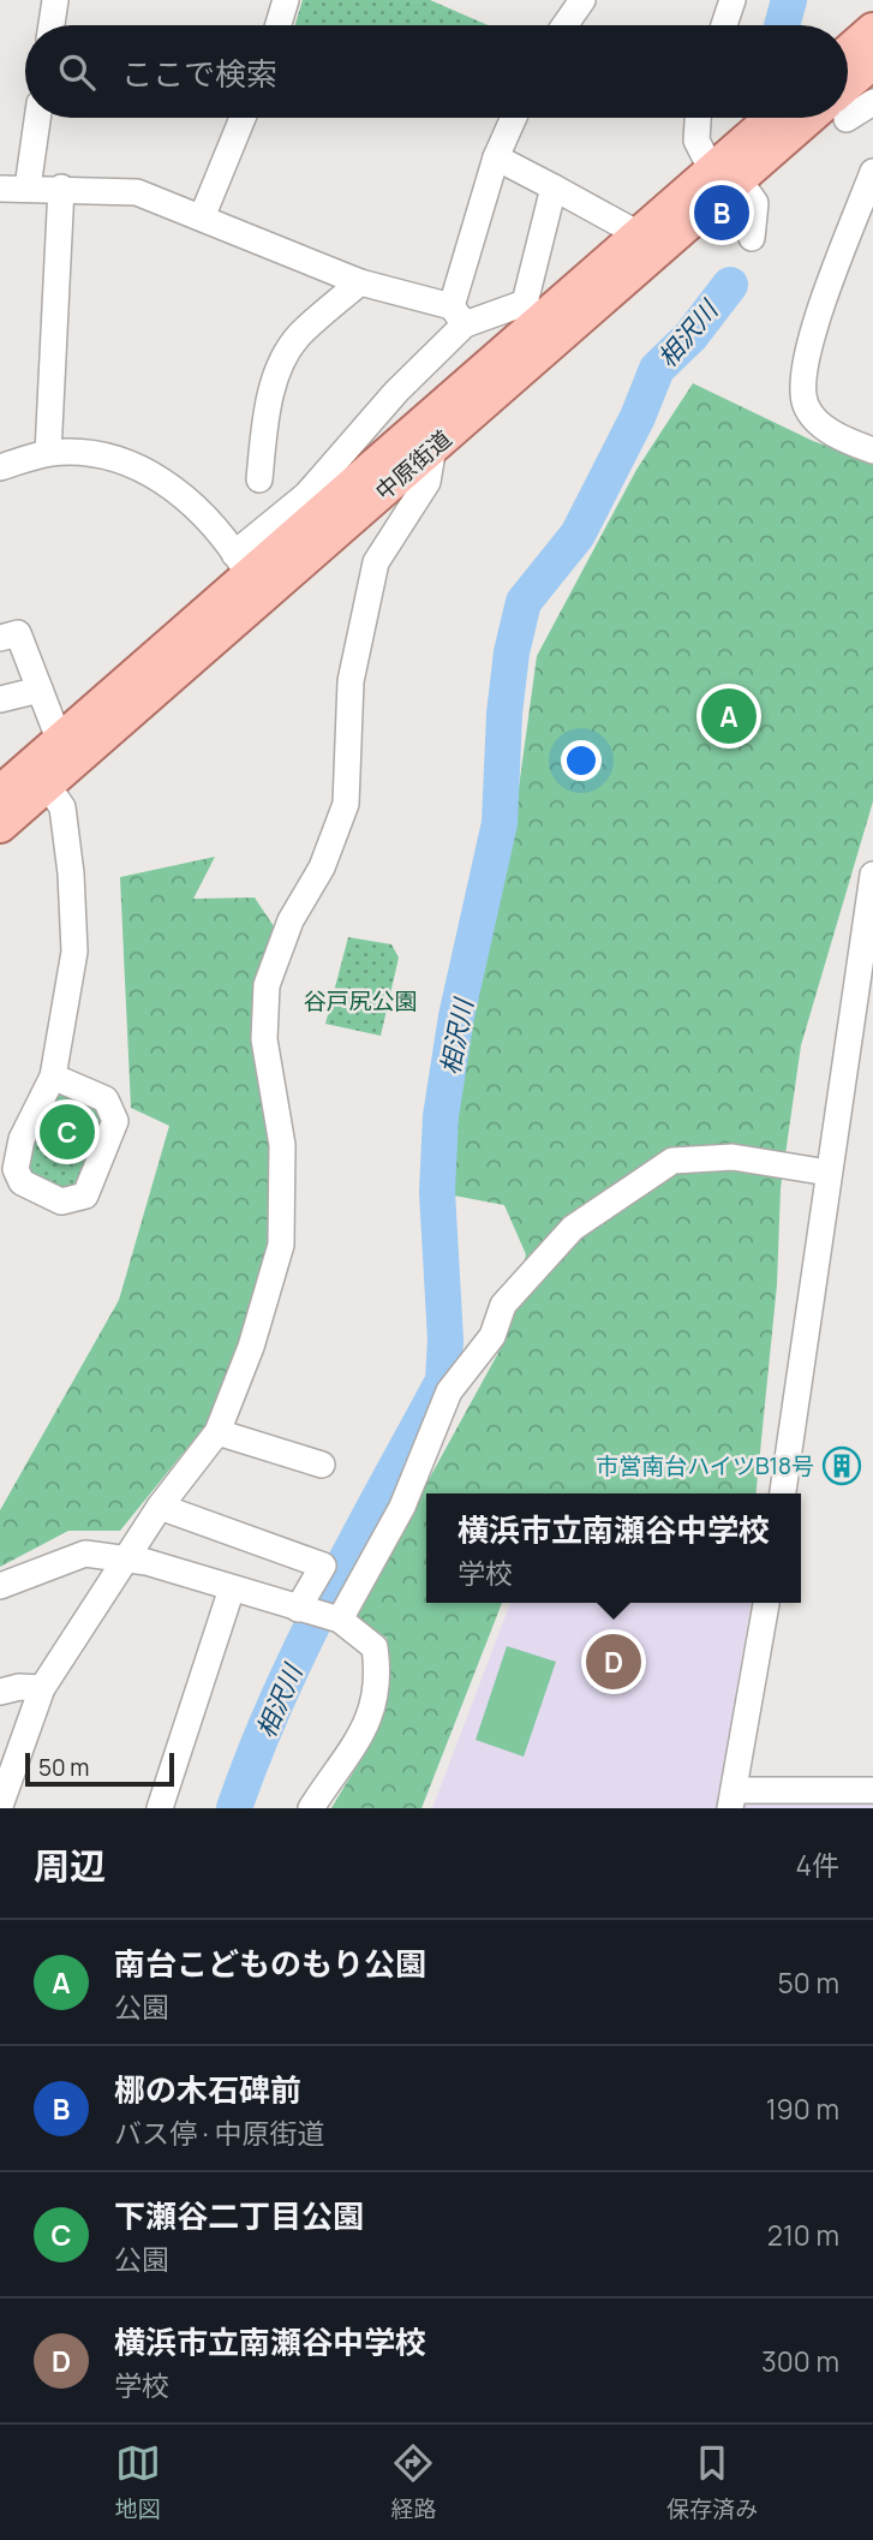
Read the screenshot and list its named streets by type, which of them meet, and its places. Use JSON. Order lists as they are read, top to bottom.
{
  "streets": {
    "main road": ["中原街道"]
  },
  "water": ["相沢川"],
  "parks": ["谷戸尻公園"],
  "places": {
    "building": ["市営南台ハイツB18号"]
  },
  "scale_bar": "50 m",
  "page": {
    "search": "ここで検索",
    "pins": [
      "B",
      "A",
      "C",
      "D"
    ],
    "popup": ["横浜市立南瀬谷中学校", "学校"],
    "scale": "50 m",
    "heading": ["周辺", "4件"],
    "list": [
      {
        "mark": "A",
        "name": "南台こどものもり公園",
        "note": "公園",
        "value": "50 m"
      },
      {
        "mark": "B",
        "name": "梛の木石碑前",
        "note": "バス停 · 中原街道",
        "value": "190 m"
      },
      {
        "mark": "C",
        "name": "下瀬谷二丁目公園",
        "note": "公園",
        "value": "210 m"
      },
      {
        "mark": "D",
        "name": "横浜市立南瀬谷中学校",
        "note": "学校",
        "value": "300 m"
      }
    ],
    "nav": ["地図", "経路", "保存済み"]
  }
}
